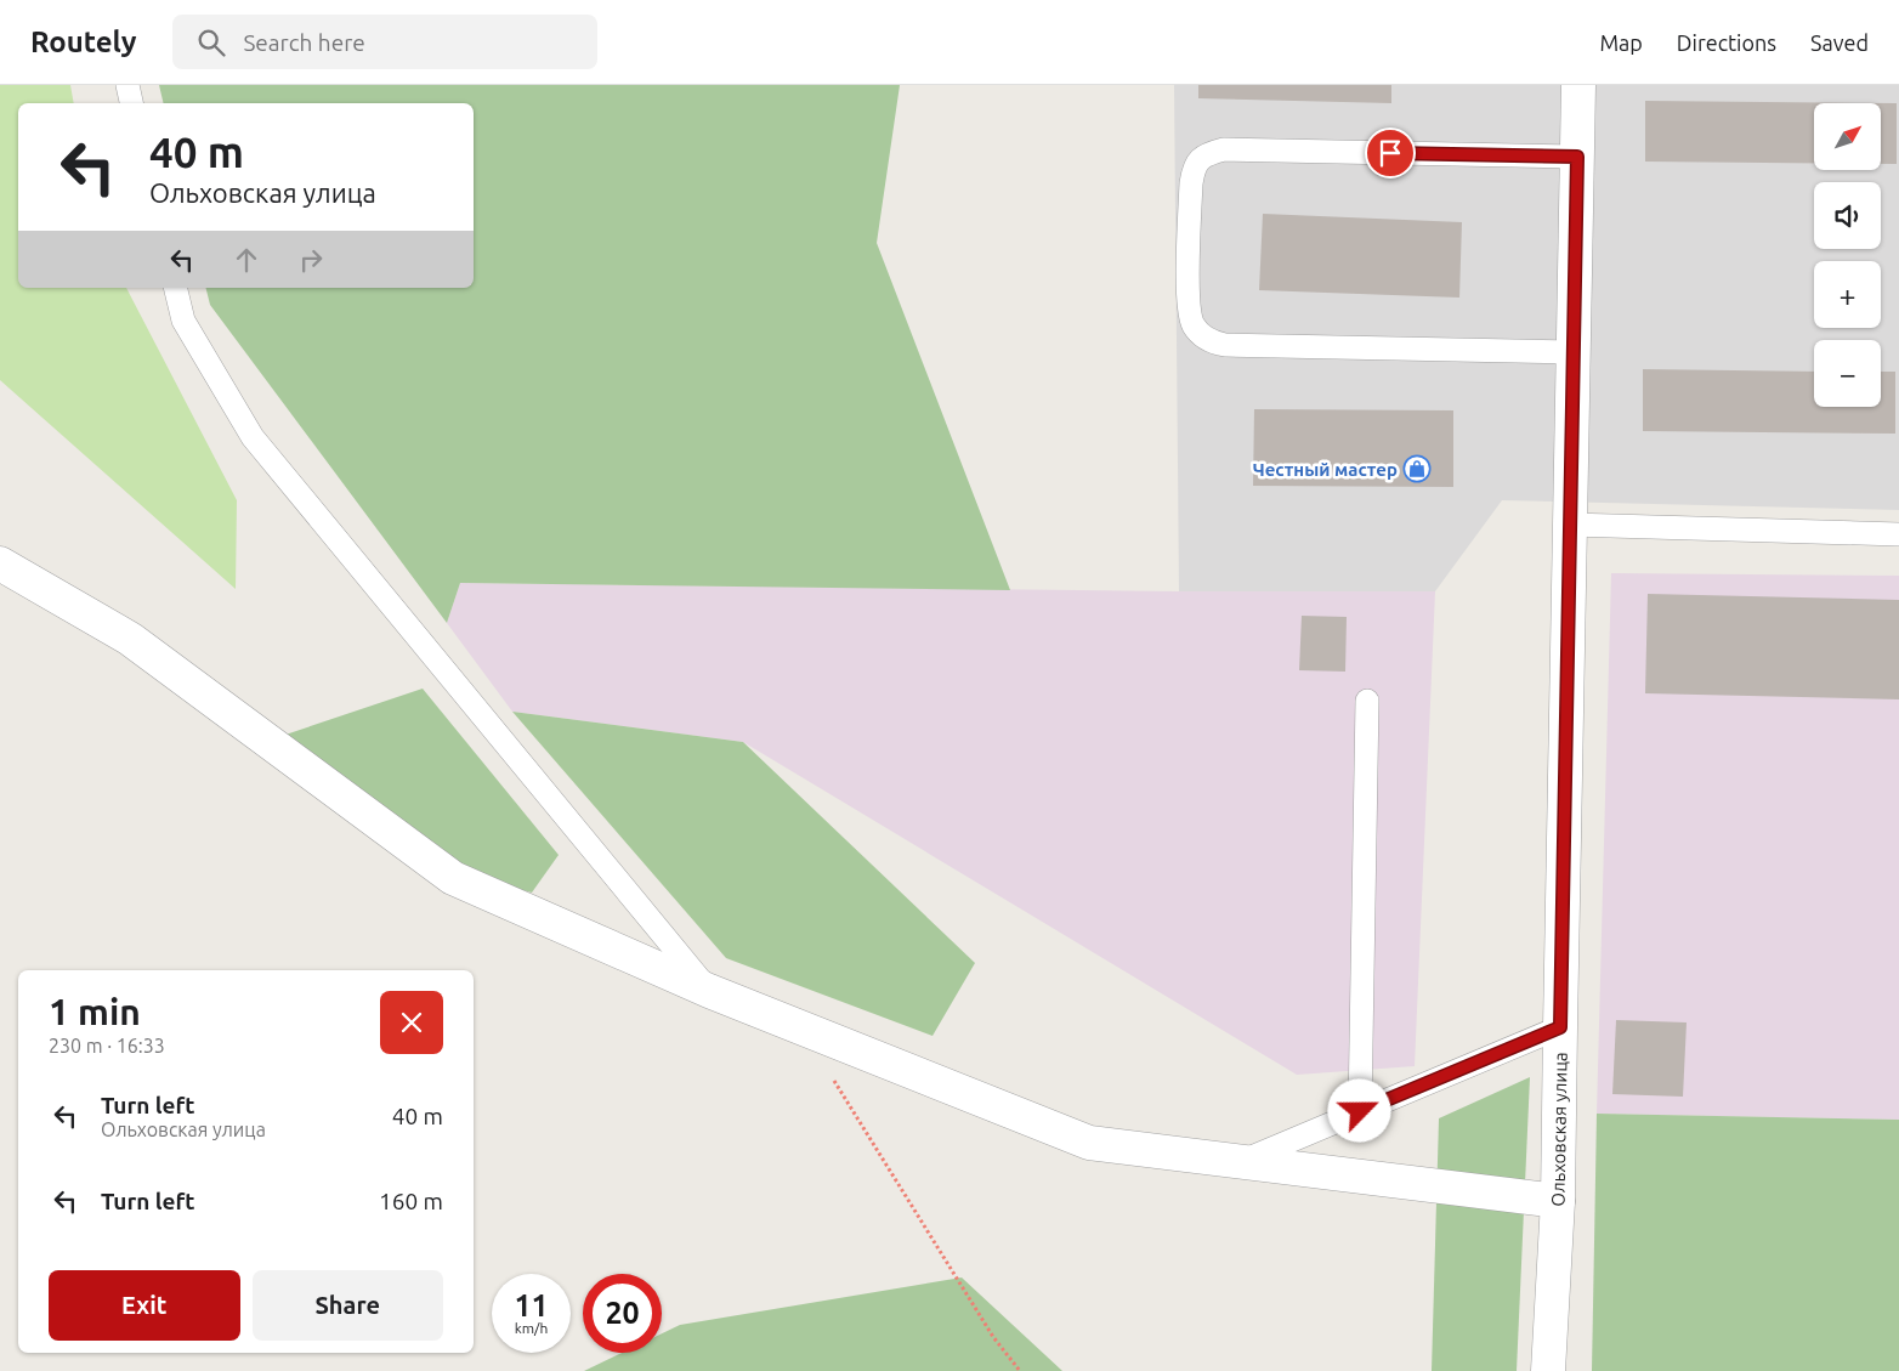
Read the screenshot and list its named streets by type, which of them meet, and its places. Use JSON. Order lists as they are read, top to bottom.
{
  "streets": {
    "street": ["Ольховская улица"]
  },
  "places": {
    "shop": ["Честный мастер"]
  },
  "north": "top right",
  "page": {
    "header": "Routely",
    "search": "Search here",
    "nav": ["Map", "Directions", "Saved"],
    "map_buttons": ["+", "−"],
    "turn": ["40 m", "Ольховская улица"],
    "heading": ["1 min", "230 m · 16:33"],
    "list": [
      {
        "name": "Turn left",
        "note": "Ольховская улица",
        "value": "40 m"
      },
      {
        "name": "Turn left",
        "value": "160 m"
      }
    ],
    "buttons": ["Exit", "Share"],
    "speed": "11 km/h",
    "limit": "20"
  }
}
